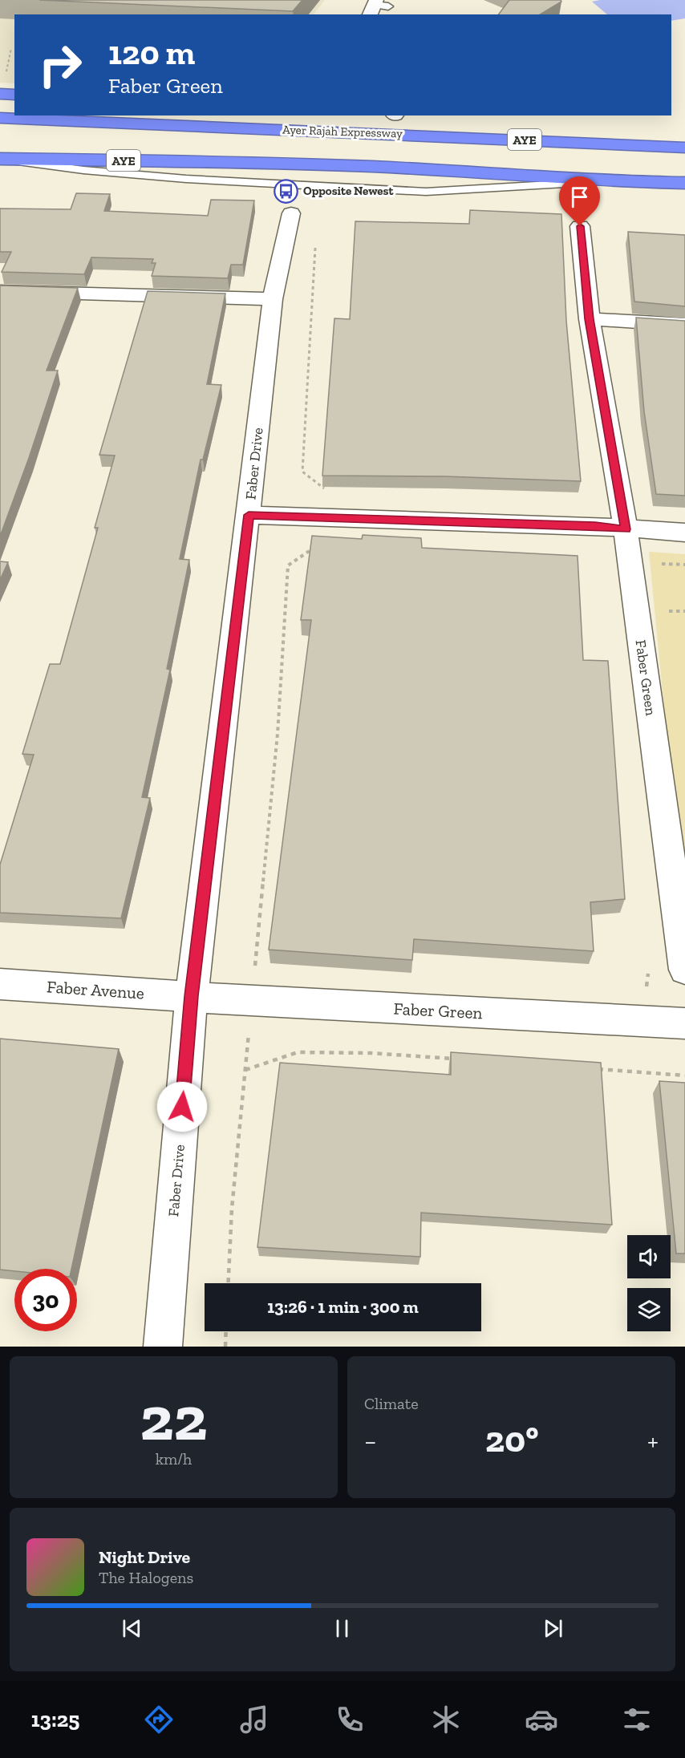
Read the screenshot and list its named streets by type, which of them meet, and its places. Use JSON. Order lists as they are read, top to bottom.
{
  "streets": {
    "highway": ["Ayer Rajah Expressway", "AYE"],
    "street": ["Faber Drive", "Faber Green", "Faber Avenue"]
  },
  "crossings": [
    ["Faber Drive", "Faber Green"],
    ["Faber Drive", "Faber Avenue"],
    ["Faber Green", "Faber Avenue"]
  ],
  "places": {
    "bus stop": ["Opposite Newest"]
  },
  "page": {
    "turn": ["120 m", "Faber Green"],
    "limit": "30",
    "trip": "13:26 · 1 min · 300 m",
    "tile": [
      ["22", "km/h"],
      "Climate"
    ],
    "heat": ["−", "20°", "+"],
    "song": ["Night Drive", "The Halogens"],
    "tabs": "13:25"
  }
}
